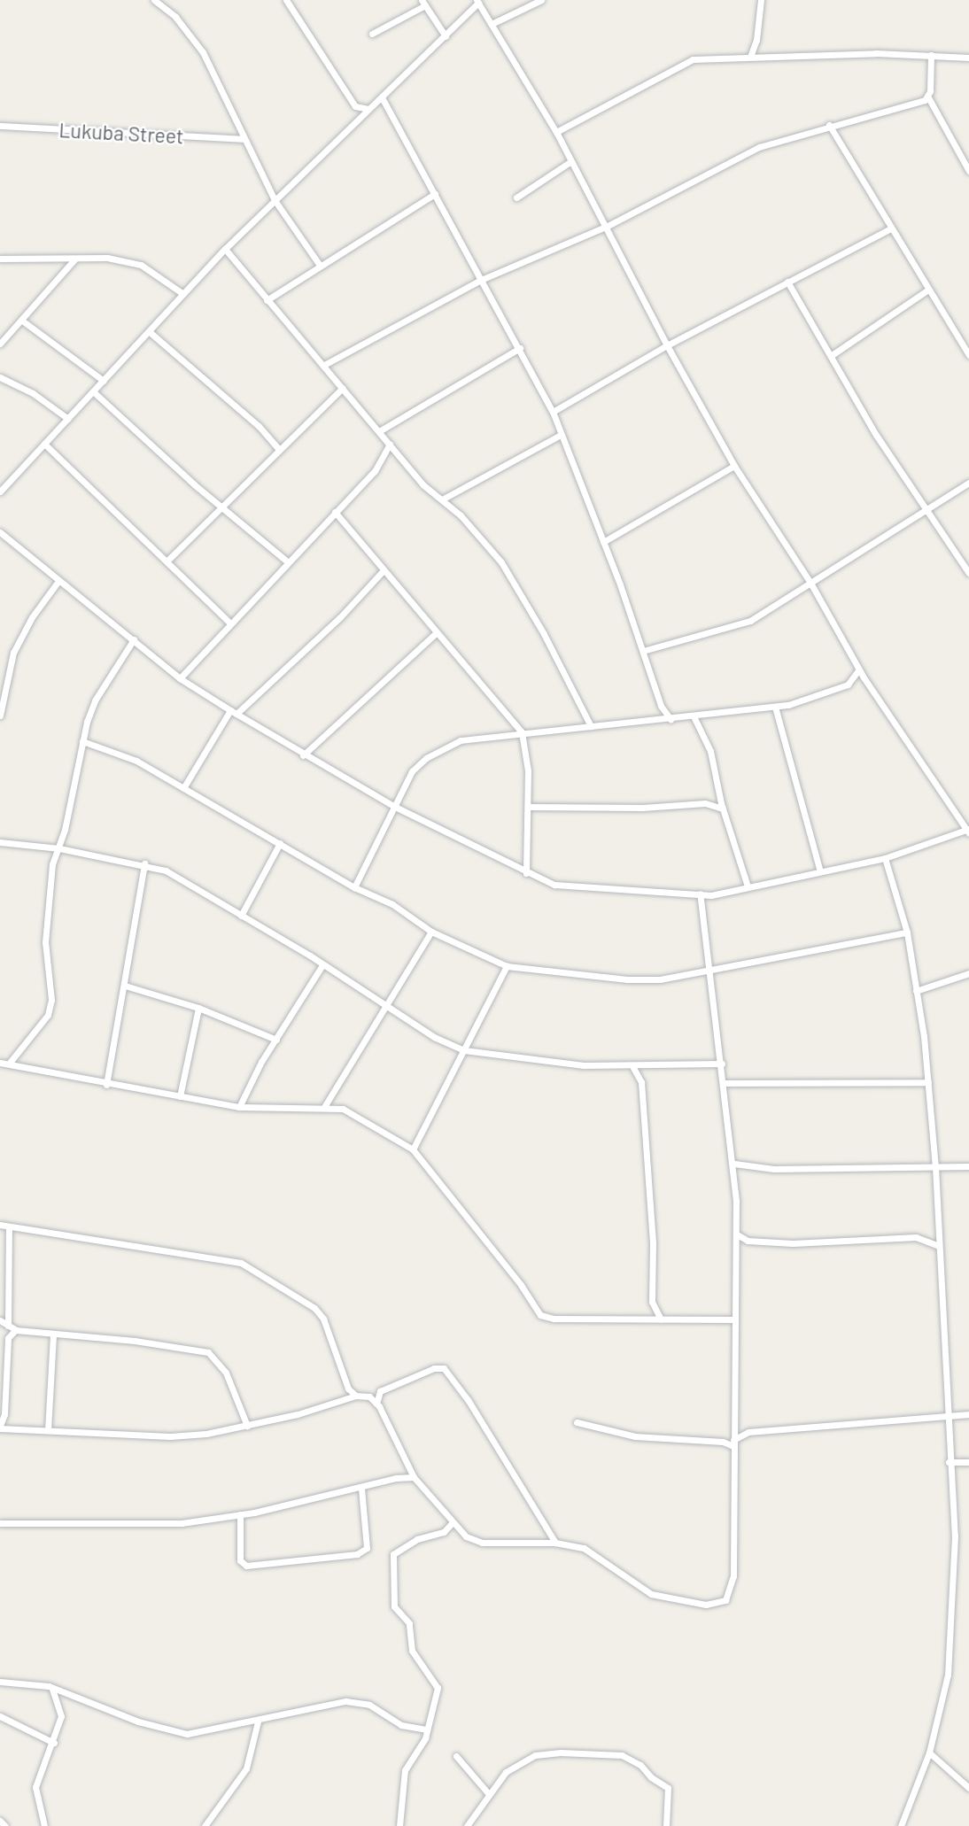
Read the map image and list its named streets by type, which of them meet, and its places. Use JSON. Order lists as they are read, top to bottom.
{
  "streets": {
    "street": ["Lukuba Street"]
  }
}
